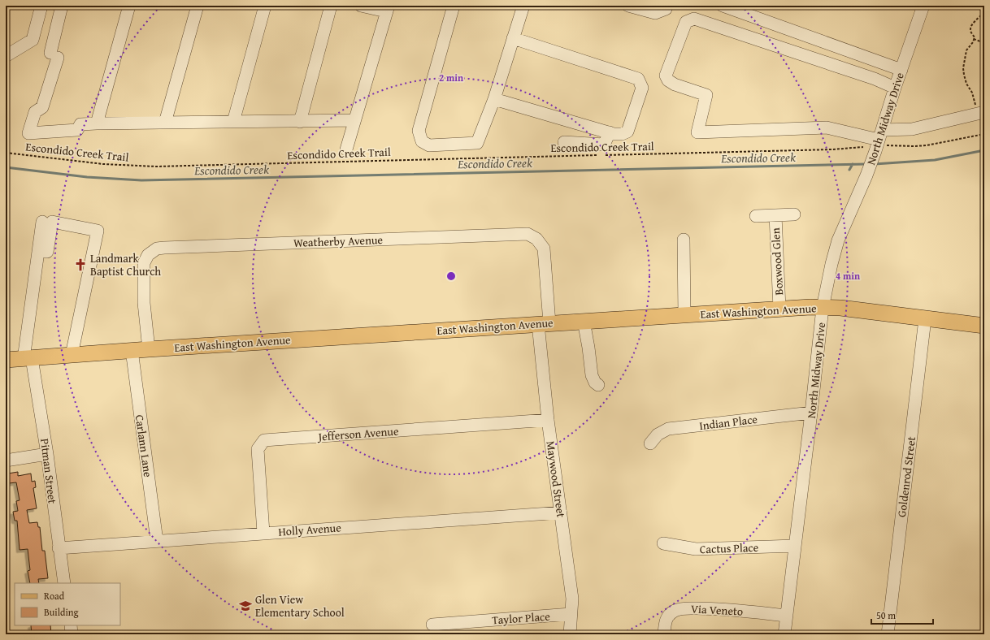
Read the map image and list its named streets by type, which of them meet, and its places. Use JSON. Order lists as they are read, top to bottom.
{
  "streets": {
    "main road": ["East Washington Avenue"],
    "street": [
      "North Midway Drive",
      "Weatherby Avenue",
      "Boxwood Glen",
      "Indian Place",
      "Jefferson Avenue",
      "Carlann Lane",
      "Pitman Street",
      "Goldenrod Street",
      "Maywood Street",
      "Holly Avenue",
      "Cactus Place",
      "Via Veneto",
      "Taylor Place"
    ],
    "path": ["Escondido Creek Trail"]
  },
  "crossings": [
    ["North Midway Drive", "Escondido Creek Trail"],
    ["North Midway Drive", "East Washington Avenue"],
    ["North Midway Drive", "Indian Place"],
    ["North Midway Drive", "Cactus Place"],
    ["North Midway Drive", "Via Veneto"],
    ["Weatherby Avenue", "East Washington Avenue"],
    ["Weatherby Avenue", "Maywood Street"],
    ["Boxwood Glen", "East Washington Avenue"],
    ["East Washington Avenue", "Carlann Lane"],
    ["East Washington Avenue", "Pitman Street"],
    ["East Washington Avenue", "Goldenrod Street"],
    ["East Washington Avenue", "Maywood Street"],
    ["Jefferson Avenue", "Maywood Street"],
    ["Jefferson Avenue", "Holly Avenue"],
    ["Carlann Lane", "Holly Avenue"],
    ["Pitman Street", "Holly Avenue"],
    ["Maywood Street", "Holly Avenue"],
    ["Maywood Street", "Taylor Place"]
  ],
  "water": ["Escondido Creek"],
  "places": {
    "church": ["Landmark Baptist Church"],
    "school or university": ["Glen View Elementary School"]
  },
  "legend": ["Road", "Building"],
  "scale_bar": "50 m",
  "rings": ["2 min", "4 min"]
}
